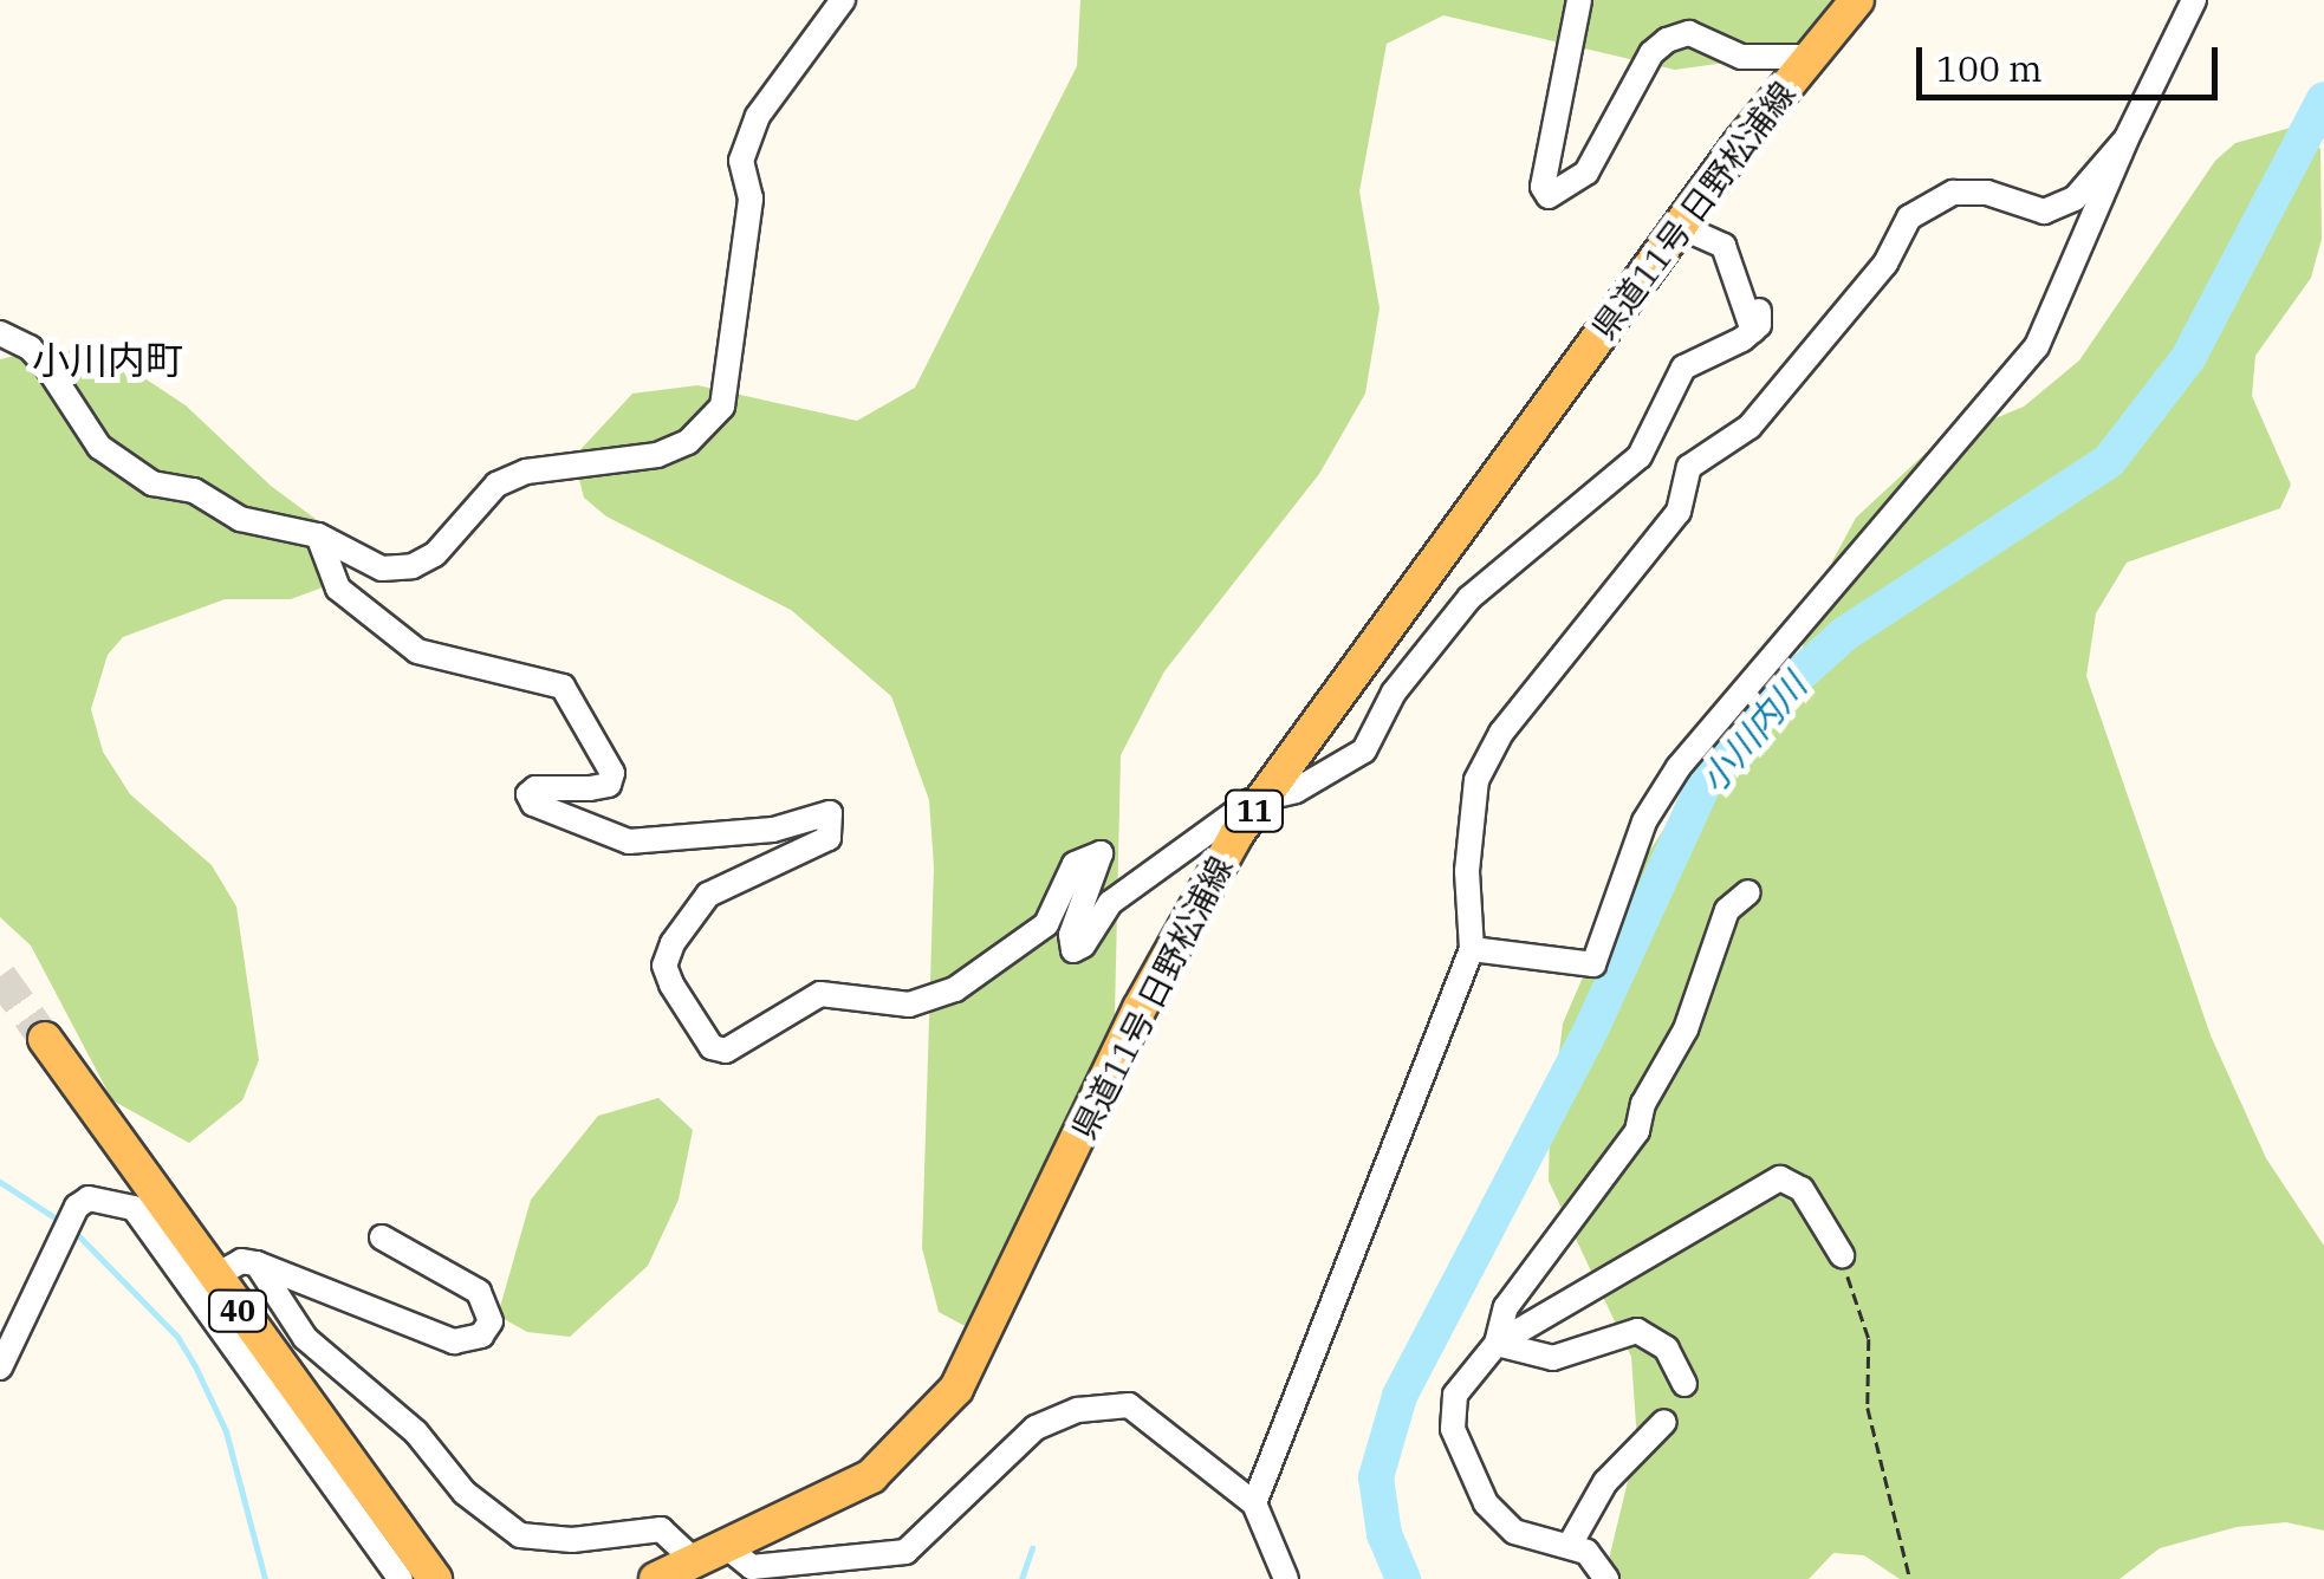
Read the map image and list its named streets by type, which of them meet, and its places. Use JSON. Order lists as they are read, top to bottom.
{
  "streets": {
    "main road": ["県道11号 日野松浦線", "11", "40"]
  },
  "districts": ["小川内町"],
  "water": ["小川内川"],
  "scale_bar": "100 m"
}
